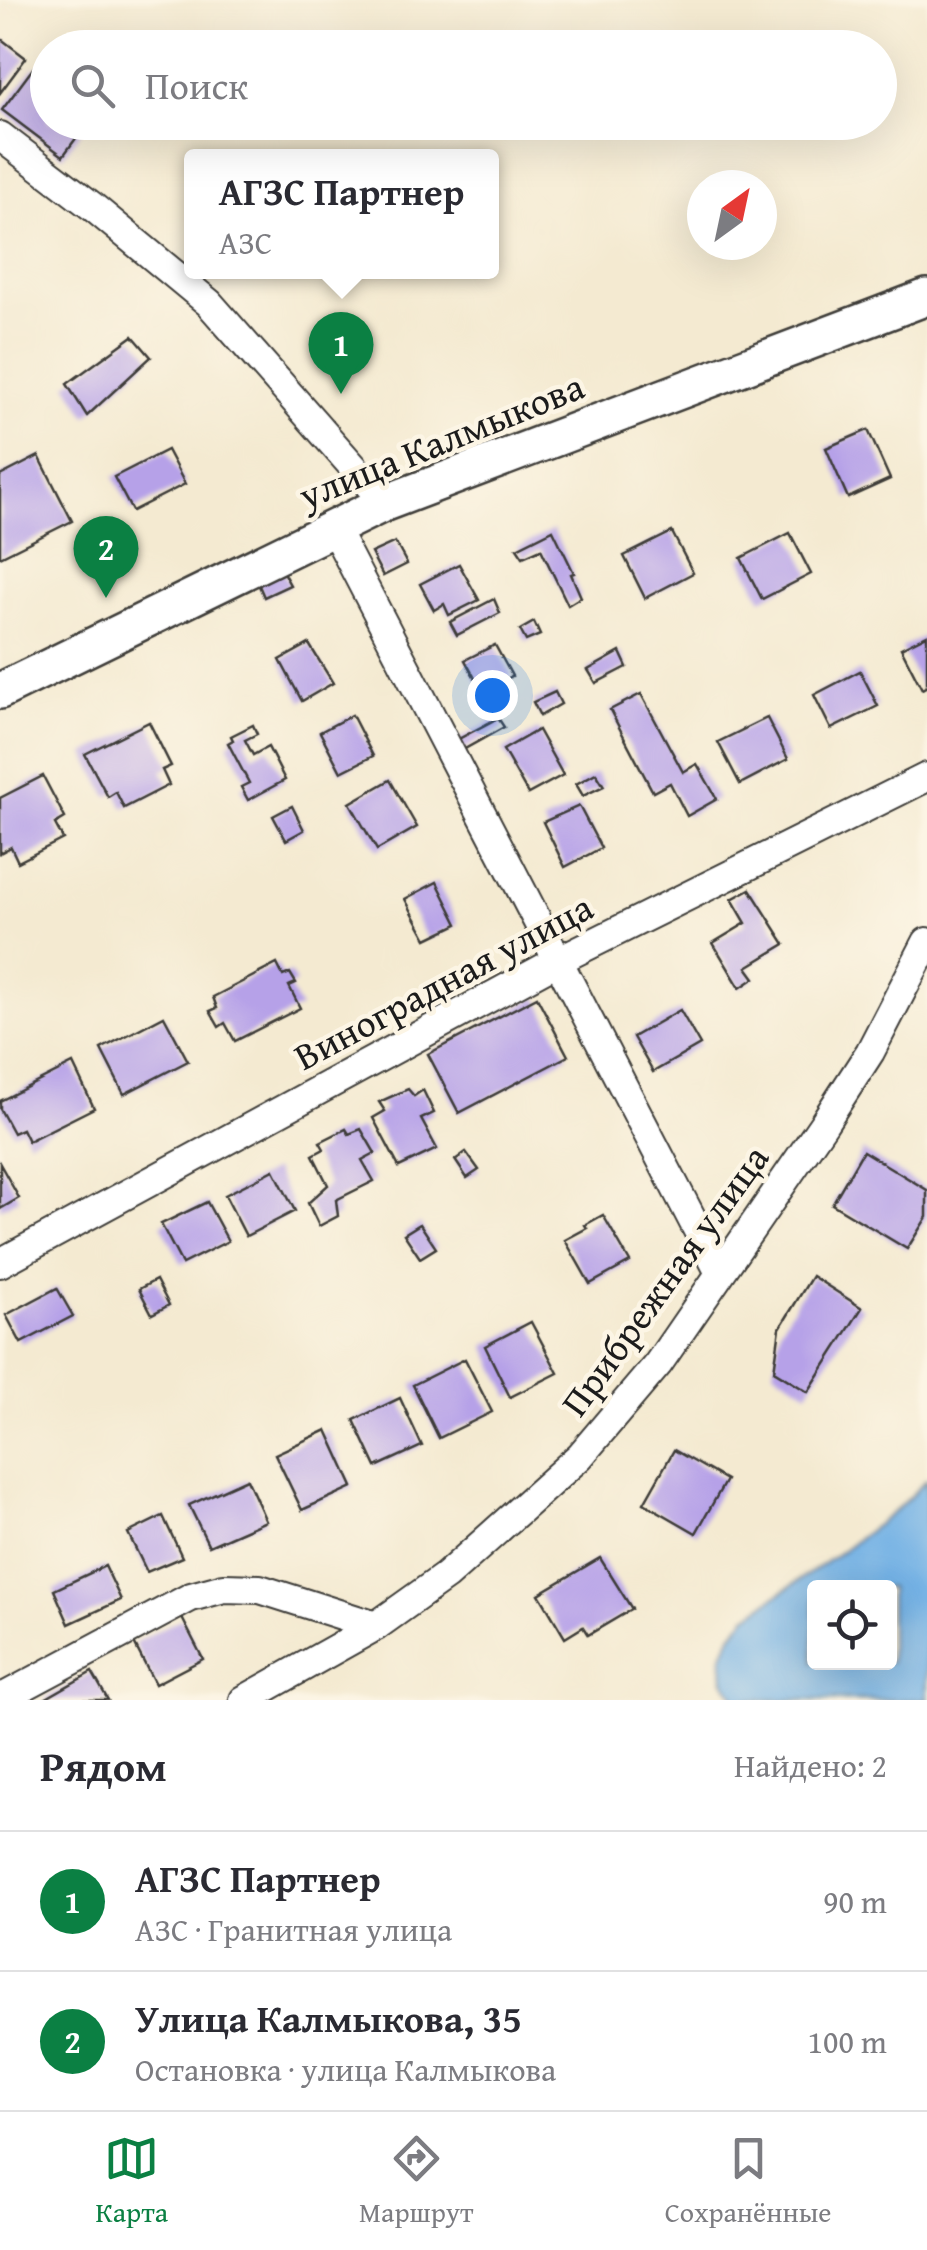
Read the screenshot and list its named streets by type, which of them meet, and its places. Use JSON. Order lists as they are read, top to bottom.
{
  "streets": {
    "main road": ["улица Калмыкова"],
    "street": ["Виноградная улица", "Прибрежная улица"]
  },
  "north": "top right",
  "page": {
    "search": "Поиск",
    "popup": ["АГЗС Партнер", "АЗС"],
    "pins": ["1", "2"],
    "heading": ["Рядом", "Найдено: 2"],
    "list": [
      {
        "mark": "1",
        "name": "АГЗС Партнер",
        "note": "АЗС · Гранитная улица",
        "value": "90 m"
      },
      {
        "mark": "2",
        "name": "Улица Калмыкова, 35",
        "note": "Остановка · улица Калмыкова",
        "value": "100 m"
      }
    ],
    "nav": ["Карта", "Маршрут", "Сохранённые"]
  }
}
